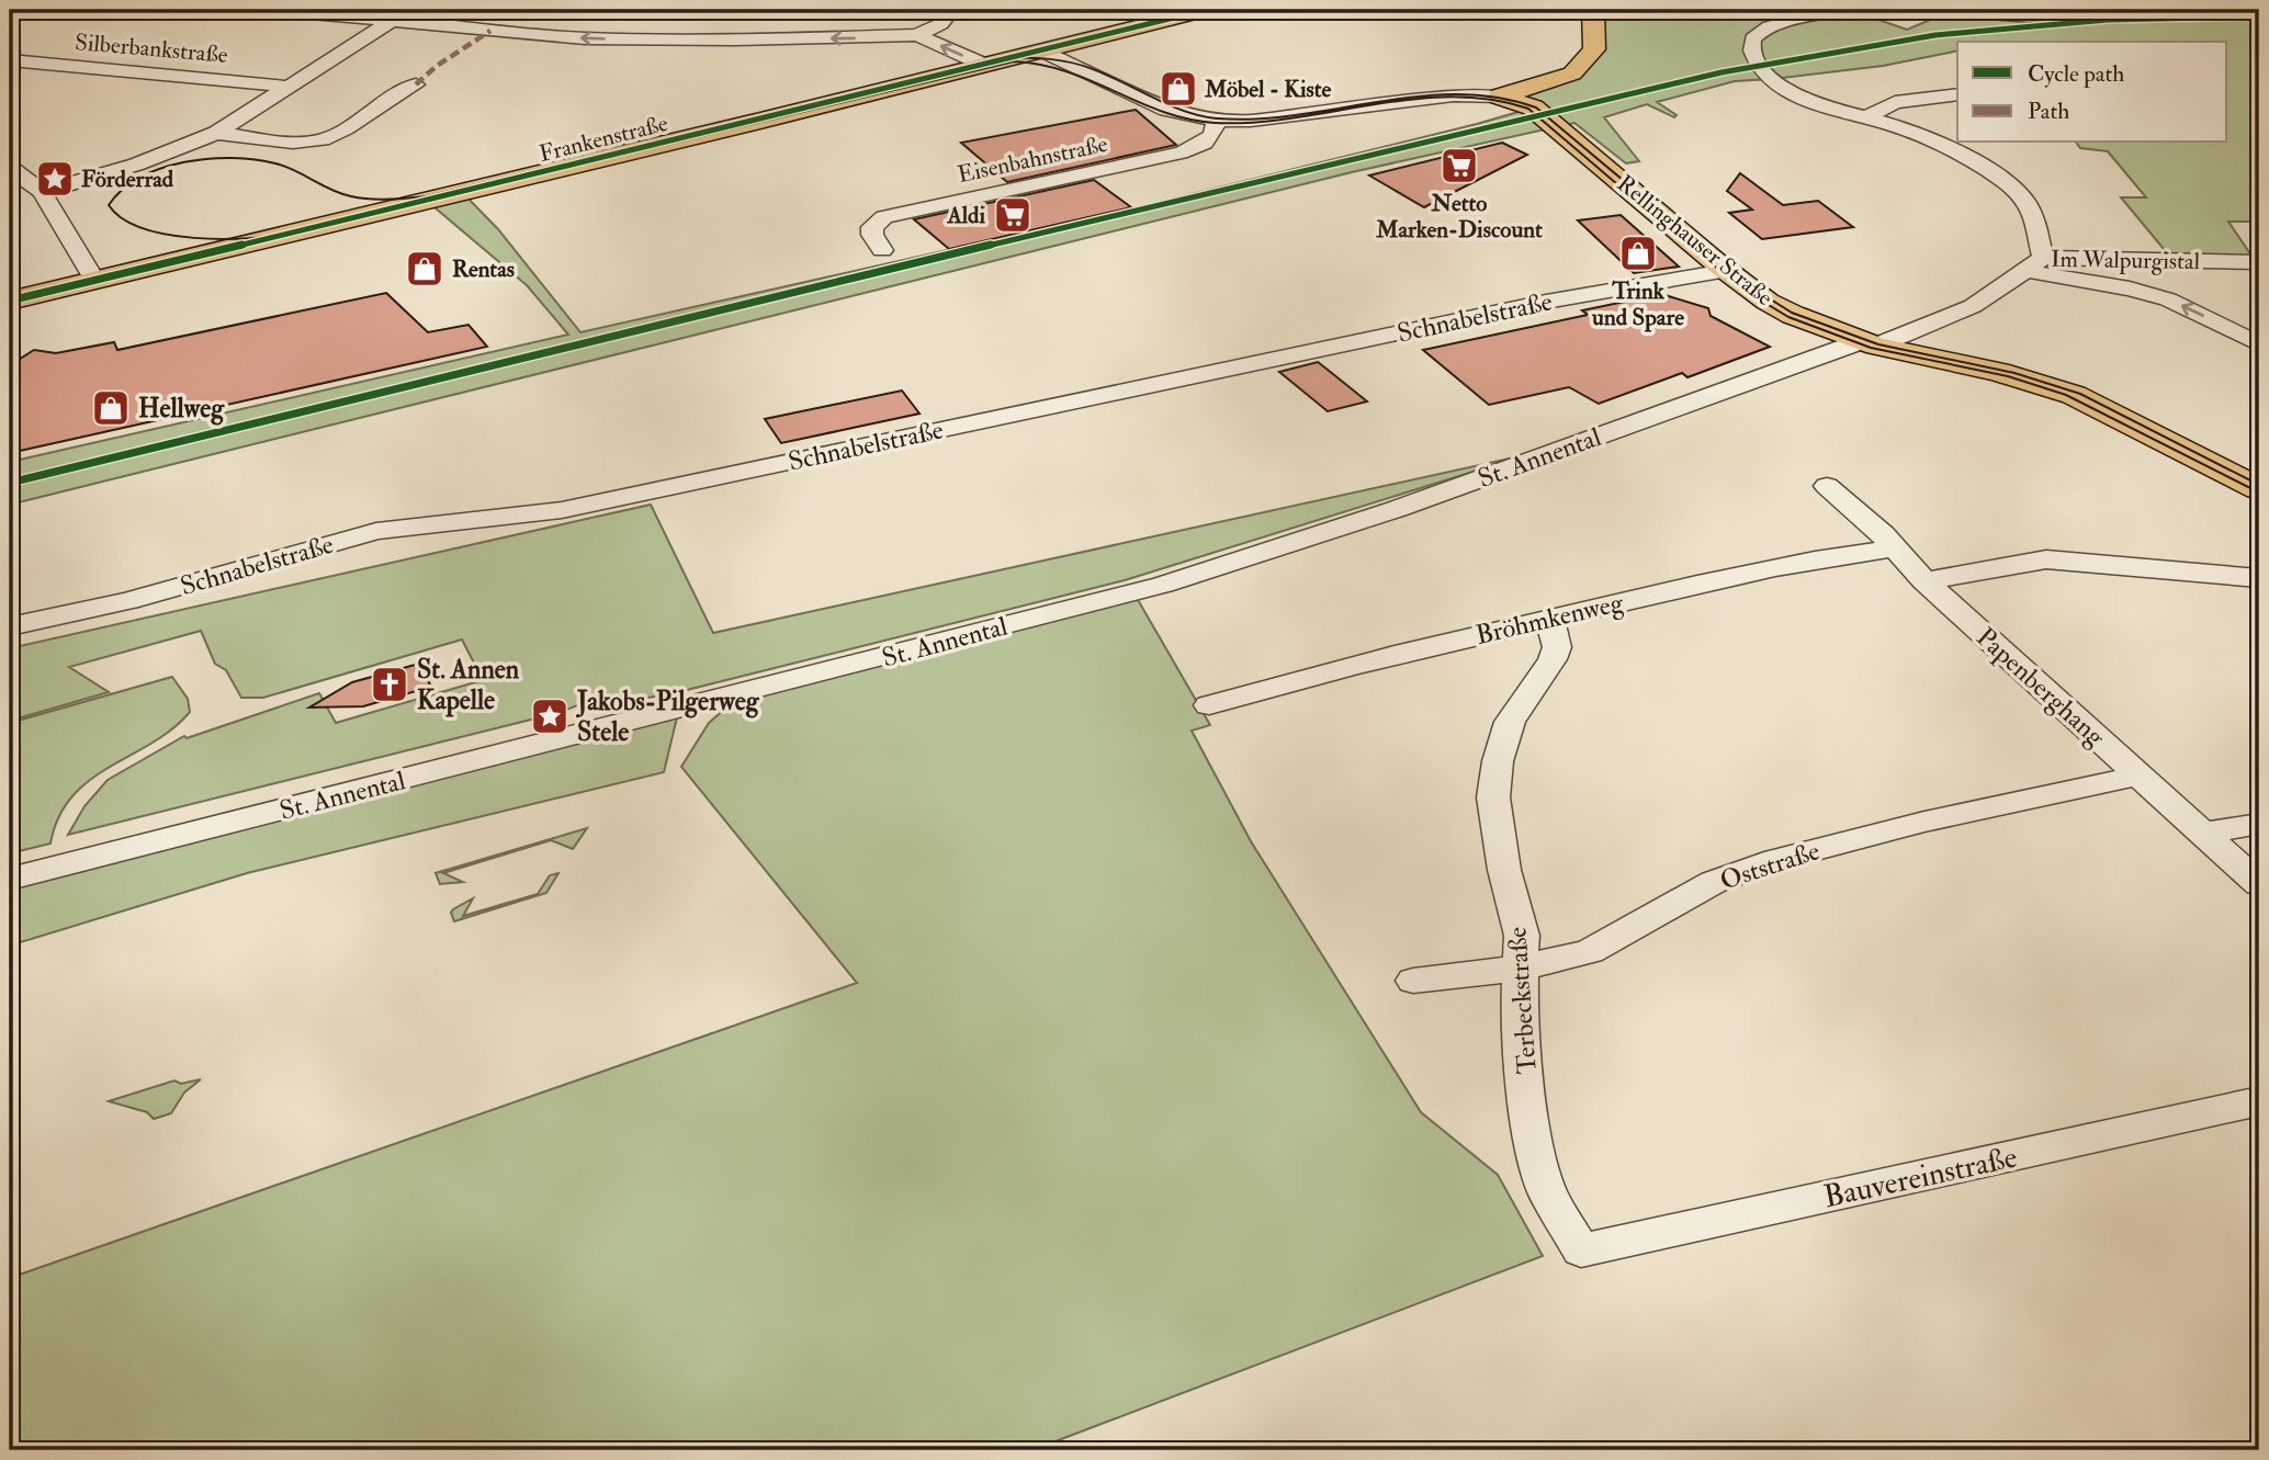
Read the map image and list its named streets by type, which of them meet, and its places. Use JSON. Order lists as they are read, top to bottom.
{
  "streets": {
    "main road": ["Frankenstraße", "Rellinghauser Straße"],
    "street": [
      "Silberbankstraße",
      "Eisenbahnstraße",
      "Im Walpurgistal",
      "Schnabelstraße",
      "St. Annental",
      "Bröhmkenweg",
      "Papenberghang",
      "Oststraße",
      "Terbeckstraße",
      "Bauvereinstraße"
    ]
  },
  "crossings": [
    ["Rellinghauser Straße", "Im Walpurgistal"],
    ["Rellinghauser Straße", "Schnabelstraße"],
    ["Rellinghauser Straße", "St. Annental"],
    ["Im Walpurgistal", "St. Annental"],
    ["Bröhmkenweg", "Papenberghang"],
    ["Bröhmkenweg", "Terbeckstraße"],
    ["Papenberghang", "Oststraße"],
    ["Oststraße", "Terbeckstraße"],
    ["Terbeckstraße", "Bauvereinstraße"]
  ],
  "places": {
    "shop": [
      "Möbel - Kiste",
      "Trink und Spare",
      "Rentas",
      "Hellweg"
    ],
    "supermarket": ["Netto Marken-Discount", "Aldi"],
    "place": ["Förderrad", "Jakobs-Pilgerweg Stele"],
    "church": ["St. Annen Kapelle"]
  },
  "legend": ["Cycle path", "Path"]
}
